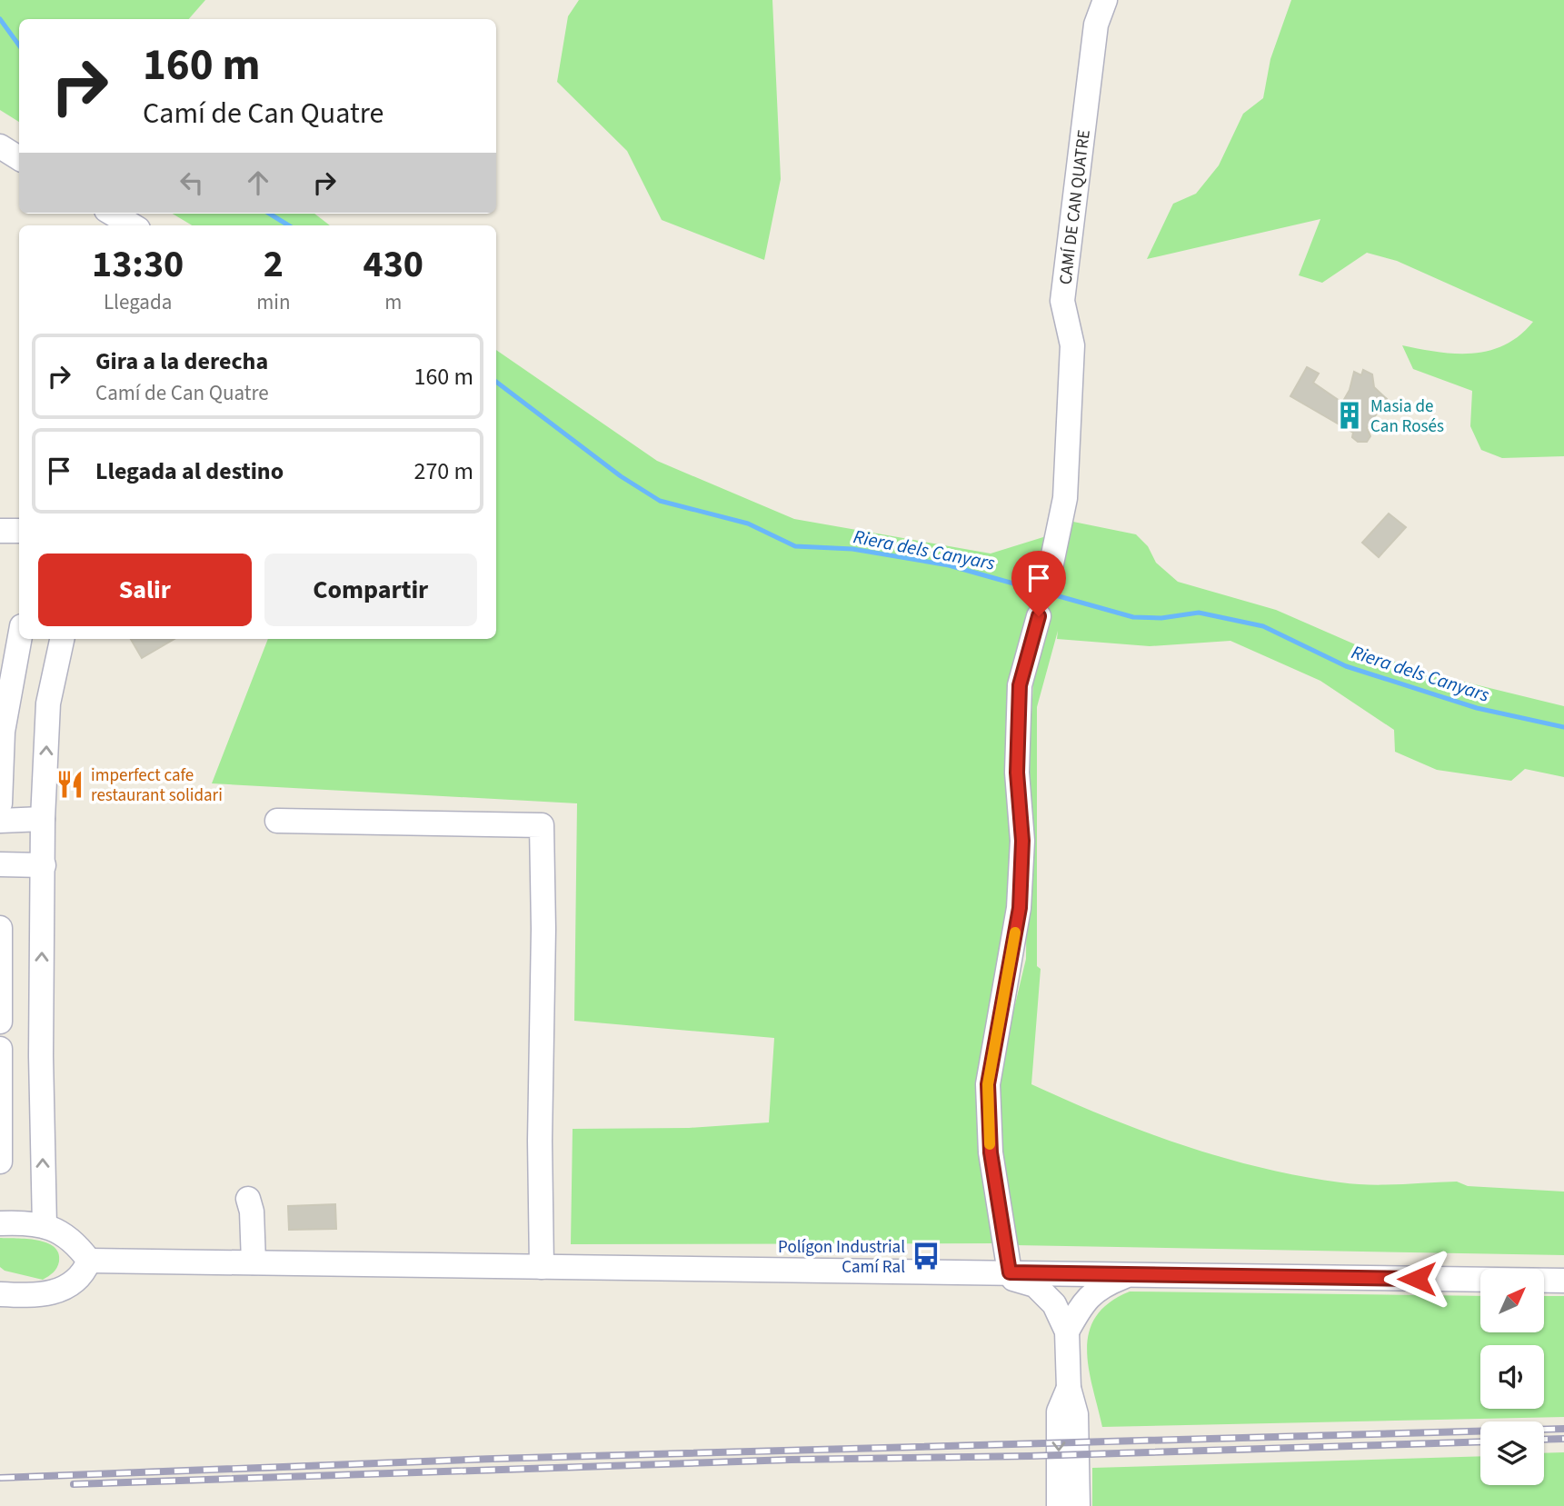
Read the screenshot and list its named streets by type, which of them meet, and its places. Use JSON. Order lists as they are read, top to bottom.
{
  "streets": {
    "street": ["CAMÍ DE CAN QUATRE"]
  },
  "water": ["Riera dels Canyars"],
  "places": {
    "building": ["Masia de Can Rosés"],
    "restaurant": ["imperfect cafe restaurant solidari"],
    "bus stop": ["Polígon Industrial Camí Ral"]
  },
  "north": "top right",
  "page": {
    "turn": ["160 m", "Camí de Can Quatre"],
    "eta": [
      "13:30",
      "Llegada",
      "2",
      "min",
      "430",
      "m"
    ],
    "list": [
      {
        "name": "Gira a la derecha",
        "note": "Camí de Can Quatre",
        "value": "160 m"
      },
      {
        "name": "Llegada al destino",
        "value": "270 m"
      }
    ],
    "buttons": ["Salir", "Compartir"]
  }
}
